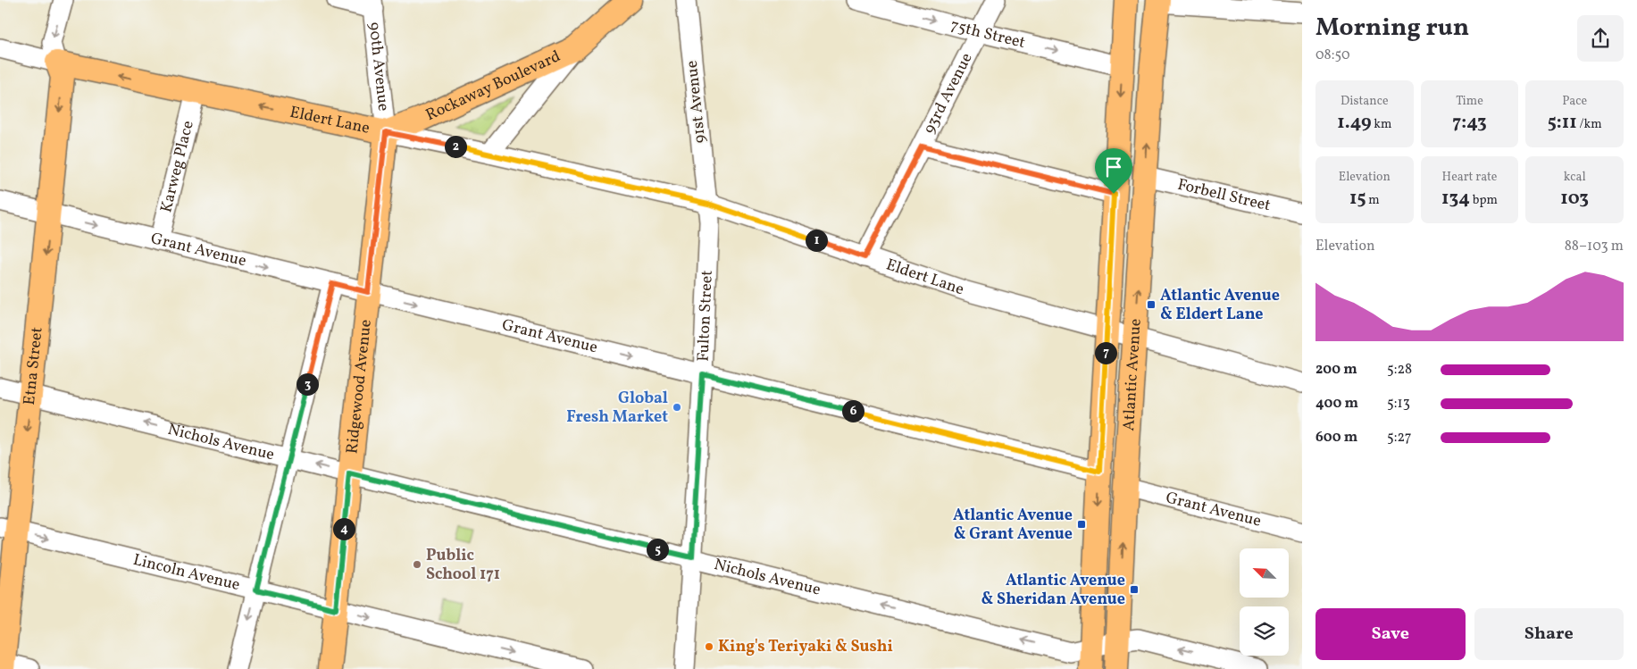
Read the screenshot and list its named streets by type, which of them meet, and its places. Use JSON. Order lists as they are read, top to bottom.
{
  "streets": {
    "main road": [
      "Rockaway Boulevard",
      "Eldert Lane",
      "Etna Street",
      "Atlantic Avenue",
      "Ridgewood Avenue"
    ],
    "street": [
      "75th Street",
      "90th Avenue",
      "93rd Avenue",
      "91st Avenue",
      "Karweg Place",
      "Forbell Street",
      "Grant Avenue",
      "Fulton Street",
      "Nichols Avenue",
      "Lincoln Avenue"
    ]
  },
  "crossings": [
    ["75th Street", "93rd Avenue"],
    ["75th Street", "Atlantic Avenue"],
    ["90th Avenue", "Rockaway Boulevard"],
    ["90th Avenue", "Eldert Lane"],
    ["90th Avenue", "Ridgewood Avenue"],
    ["Rockaway Boulevard", "Eldert Lane"],
    ["Rockaway Boulevard", "Ridgewood Avenue"],
    ["93rd Avenue", "Eldert Lane"],
    ["91st Avenue", "Eldert Lane"],
    ["91st Avenue", "Fulton Street"],
    ["Eldert Lane", "Karweg Place"],
    ["Eldert Lane", "Fulton Street"],
    ["Eldert Lane", "Etna Street"],
    ["Eldert Lane", "Atlantic Avenue"],
    ["Eldert Lane", "Ridgewood Avenue"],
    ["Karweg Place", "Grant Avenue"],
    ["Forbell Street", "Atlantic Avenue"],
    ["Grant Avenue", "Fulton Street"],
    ["Grant Avenue", "Etna Street"],
    ["Grant Avenue", "Atlantic Avenue"],
    ["Grant Avenue", "Ridgewood Avenue"],
    ["Fulton Street", "Nichols Avenue"],
    ["Etna Street", "Nichols Avenue"],
    ["Etna Street", "Lincoln Avenue"],
    ["Atlantic Avenue", "Nichols Avenue"],
    ["Ridgewood Avenue", "Nichols Avenue"],
    ["Ridgewood Avenue", "Lincoln Avenue"]
  ],
  "one_way": [
    "Grant Avenue",
    "Etna Street",
    "Nichols Avenue",
    "Lincoln Avenue"
  ],
  "places": {
    "transit": ["Atlantic Avenue & Eldert Lane", "Atlantic Avenue & Grant Avenue", "Atlantic Avenue & Sheridan Avenue"],
    "other": ["Global Fresh Market", "Public School 171", "King's Teriyaki & Sushi"]
  },
  "north": "top left",
  "page": {
    "heading": ["Morning run", "08:50"],
    "stats": [
      ["Distance", "1.49 km"],
      ["Time", "7:43"],
      ["Pace", "5:11 /km"],
      ["Elevation", "15 m"],
      ["Heart rate", "134 bpm"],
      ["kcal", "103"]
    ],
    "pins": [
      "2",
      "1",
      "7",
      "3",
      "6",
      "4",
      "5"
    ],
    "chart": ["Elevation", "88–103 m"],
    "list": [
      {
        "name": "200 m",
        "note": "5:28"
      },
      {
        "name": "400 m",
        "note": "5:13"
      },
      {
        "name": "600 m",
        "note": "5:27"
      }
    ],
    "buttons": ["Save", "Share"]
  }
}
